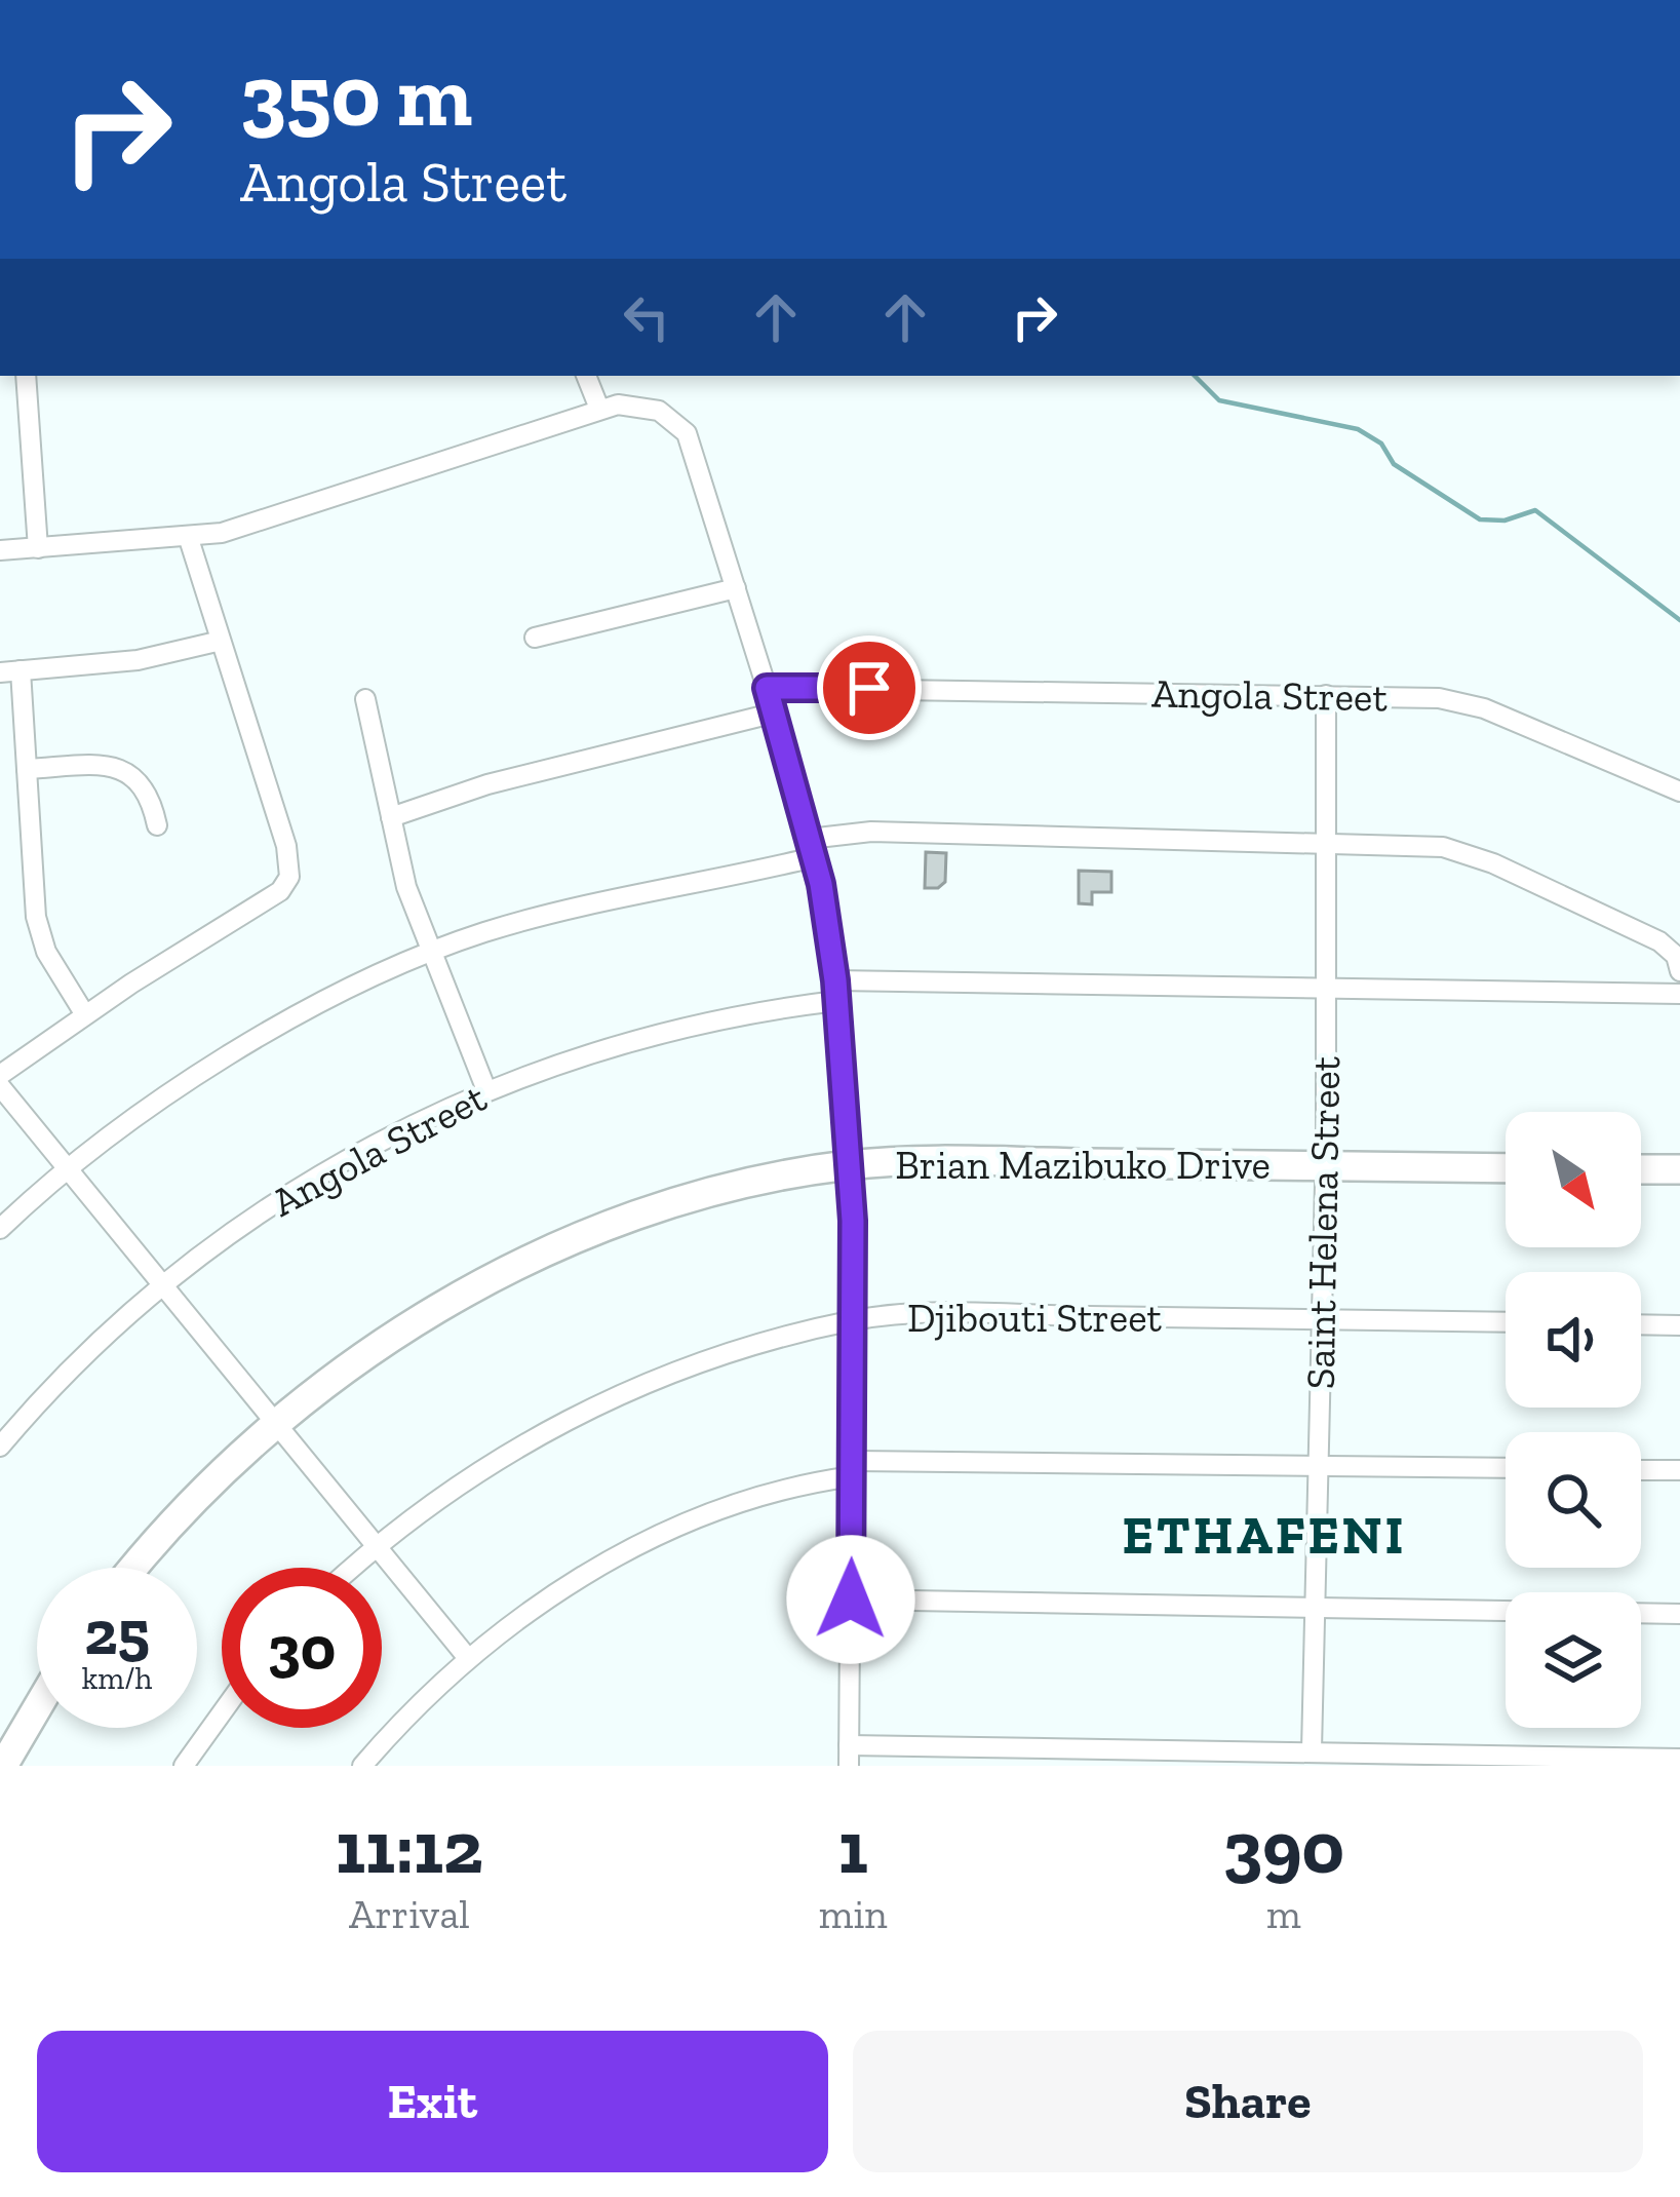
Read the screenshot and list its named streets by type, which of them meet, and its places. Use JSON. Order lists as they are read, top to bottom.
{
  "streets": {
    "street": [
      "Angola Street",
      "Brian Mazibuko Drive",
      "Saint Helena Street",
      "Djibouti Street"
    ]
  },
  "crossings": [
    ["Angola Street", "Saint Helena Street"],
    ["Brian Mazibuko Drive", "Saint Helena Street"],
    ["Saint Helena Street", "Djibouti Street"]
  ],
  "districts": ["ETHAFENI"],
  "north": "bottom right",
  "page": {
    "turn": ["350 m", "Angola Street"],
    "speed": "25 km/h",
    "limit": "30",
    "eta": [
      "11:12",
      "Arrival",
      "1",
      "min",
      "390",
      "m"
    ],
    "buttons": ["Exit", "Share"]
  }
}
